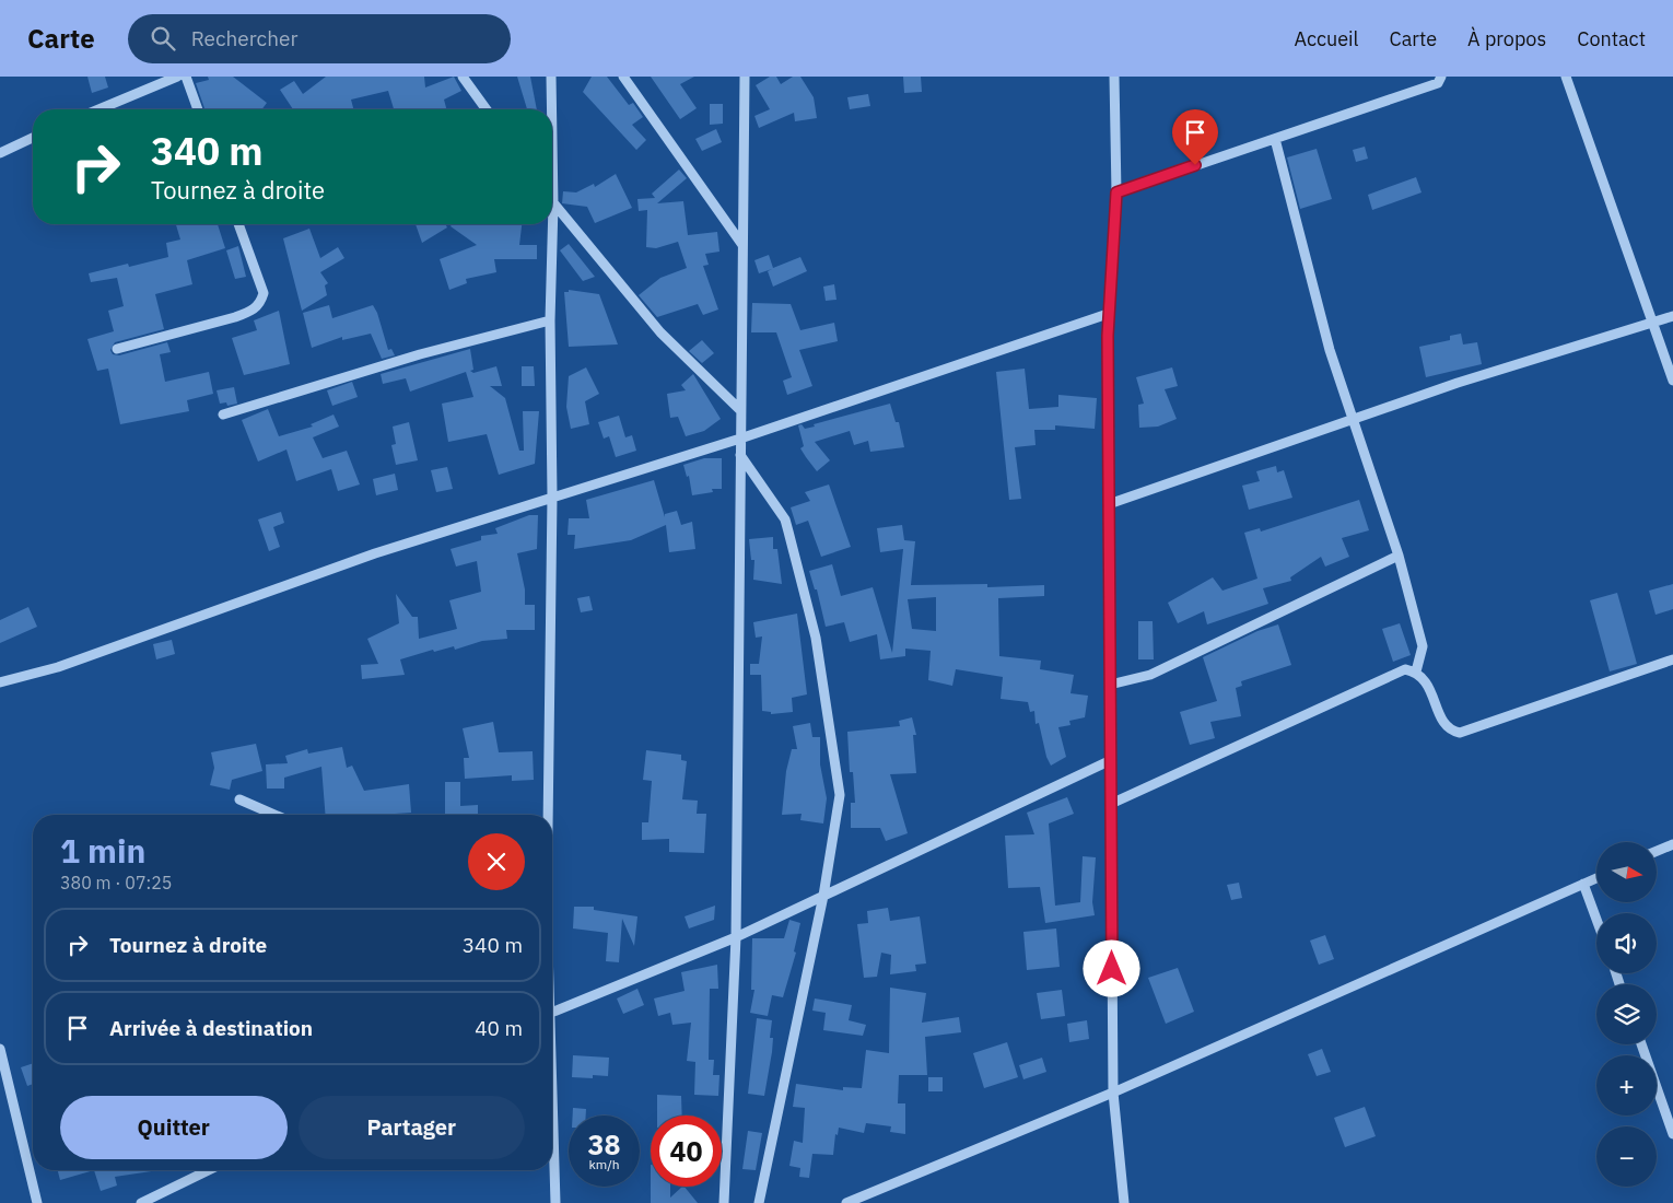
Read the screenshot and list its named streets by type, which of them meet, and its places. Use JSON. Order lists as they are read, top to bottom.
{
  "north": "right",
  "page": {
    "header": "Carte",
    "search": "Rechercher",
    "nav": [
      "Accueil",
      "Carte",
      "À propos",
      "Contact"
    ],
    "turn": ["340 m", "Tournez à droite"],
    "heading": ["1 min", "380 m · 07:25"],
    "map_buttons": ["+", "−"],
    "list": [
      {
        "name": "Tournez à droite",
        "value": "340 m"
      },
      {
        "name": "Arrivée à destination",
        "value": "40 m"
      }
    ],
    "buttons": ["Quitter", "Partager"],
    "speed": "38 km/h",
    "limit": "40"
  }
}
